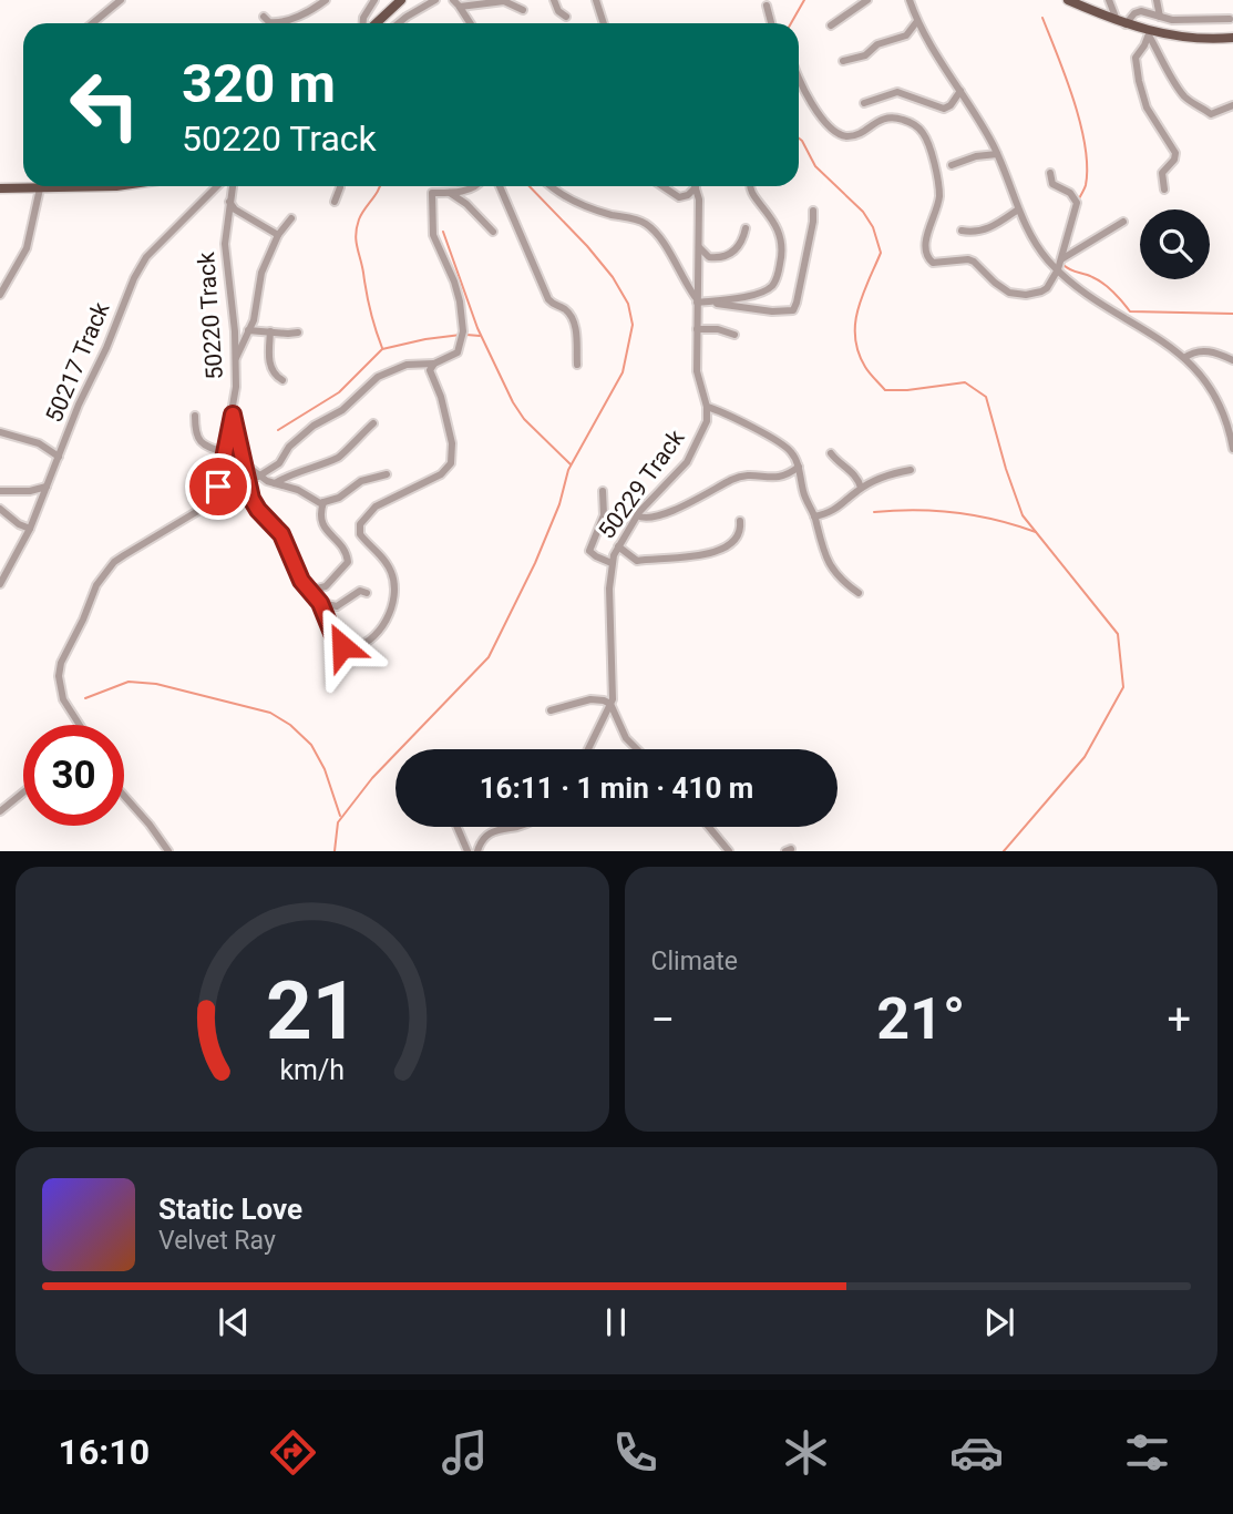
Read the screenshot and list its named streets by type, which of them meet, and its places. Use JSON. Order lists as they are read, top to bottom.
{
  "streets": {
    "street": ["50220 Track", "50217 Track", "50229 Track"]
  },
  "page": {
    "turn": ["320 m", "50220 Track"],
    "limit": "30",
    "trip": "16:11 · 1 min · 410 m",
    "tile": "Climate",
    "heat": ["−", "21°", "+"],
    "song": ["Static Love", "Velvet Ray"],
    "tabs": "16:10",
    "gauge": ["21", "km/h"]
  }
}
